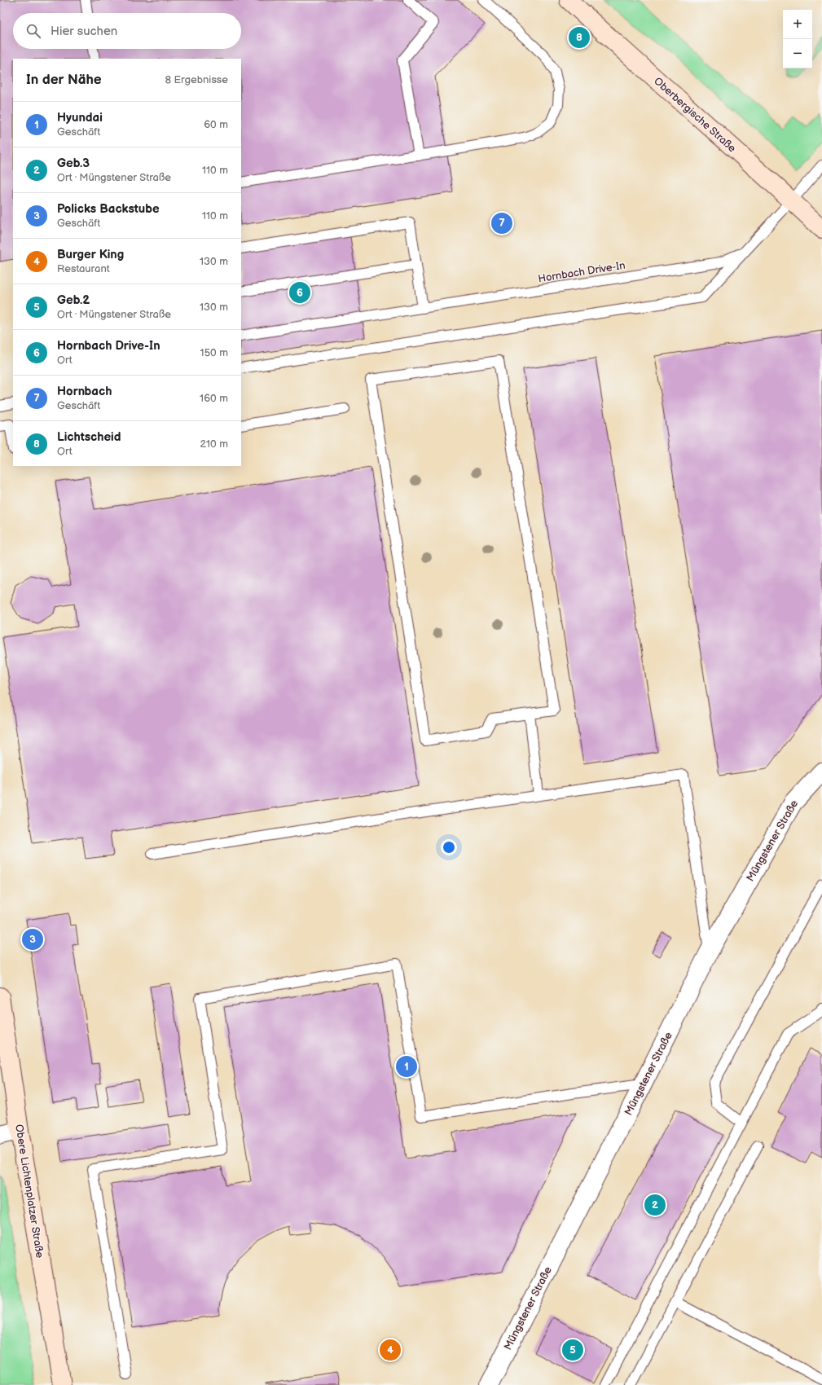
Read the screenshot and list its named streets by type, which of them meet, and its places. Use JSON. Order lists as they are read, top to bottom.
{
  "streets": {
    "main road": ["Oberbergische Straße", "Obere Lichtenplatzer Straße"],
    "street": ["Müngstener Straße"],
    "lane": ["Hornbach Drive-In"]
  },
  "page": {
    "map_buttons": ["+", "−"],
    "search": "Hier suchen",
    "pins": [
      "8",
      "7",
      "6",
      "3",
      "1",
      "2",
      "4",
      "5"
    ],
    "heading": ["In der Nähe", "8 Ergebnisse"],
    "list": [
      {
        "mark": "1",
        "name": "Hyundai",
        "note": "Geschäft",
        "value": "60 m"
      },
      {
        "mark": "2",
        "name": "Geb.3",
        "note": "Ort · Müngstener Straße",
        "value": "110 m"
      },
      {
        "mark": "3",
        "name": "Policks Backstube",
        "note": "Geschäft",
        "value": "110 m"
      },
      {
        "mark": "4",
        "name": "Burger King",
        "note": "Restaurant",
        "value": "130 m"
      },
      {
        "mark": "5",
        "name": "Geb.2",
        "note": "Ort · Müngstener Straße",
        "value": "130 m"
      },
      {
        "mark": "6",
        "name": "Hornbach Drive-In",
        "note": "Ort",
        "value": "150 m"
      },
      {
        "mark": "7",
        "name": "Hornbach",
        "note": "Geschäft",
        "value": "160 m"
      },
      {
        "mark": "8",
        "name": "Lichtscheid",
        "note": "Ort",
        "value": "210 m"
      }
    ]
  }
}
